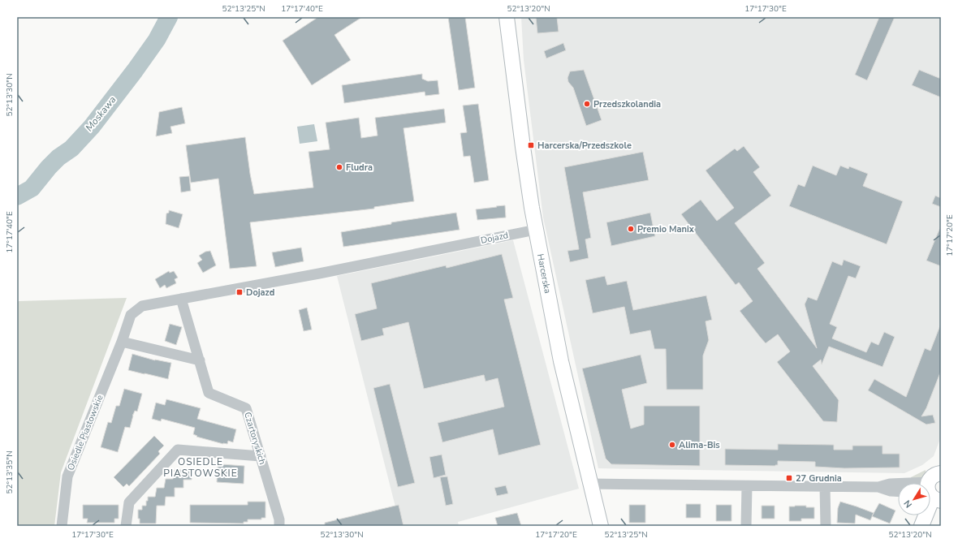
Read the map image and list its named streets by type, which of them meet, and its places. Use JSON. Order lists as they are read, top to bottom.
{
  "streets": {
    "street": [
      "Dojazd",
      "Harcerska",
      "Osiedle Piastowskie",
      "Czartoryskich"
    ]
  },
  "crossings": [
    ["Dojazd", "Harcerska"],
    ["Dojazd", "Osiedle Piastowskie"],
    ["Dojazd", "Czartoryskich"]
  ],
  "districts": ["OSIEDLE PIASTOWSKIE"],
  "water": ["Moskawa"],
  "places": {
    "other": [
      "Przedszkolandia",
      "Fludra",
      "Premio Manix",
      "Alima-Bis"
    ],
    "transit": ["Harcerska/Przedszkole", "Dojazd", "27 Grudnia"]
  },
  "north": "bottom left",
  "coordinates": [
    "52°13'25\"N",
    "17°17'40\"E",
    "52°13'20\"N",
    "17°17'30\"E",
    "52°13'30\"N",
    "17°17'20\"E",
    "52°13'35\"N"
  ]
}
